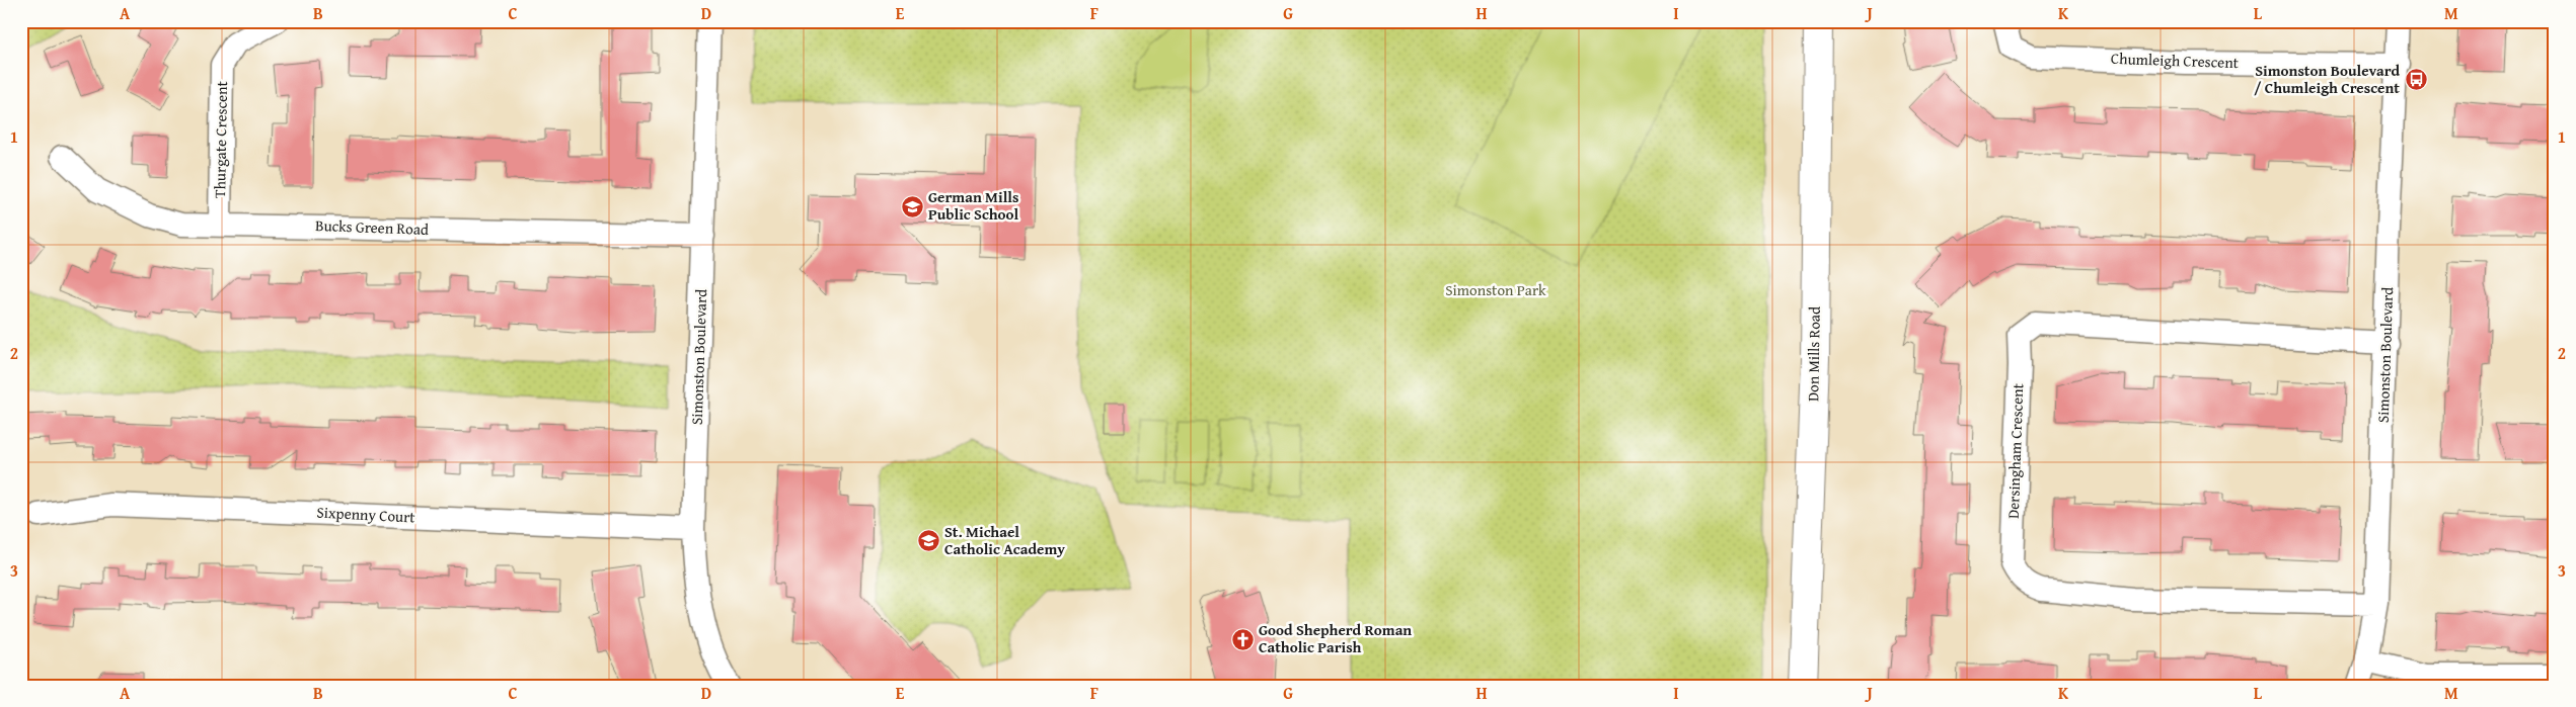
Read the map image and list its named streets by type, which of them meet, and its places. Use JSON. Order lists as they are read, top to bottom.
{
  "streets": {
    "main road": ["Don Mills Road"],
    "street": [
      "Chumleigh Crescent",
      "Thurgate Crescent",
      "Bucks Green Road",
      "Simonston Boulevard",
      "Dersingham Crescent",
      "Sixpenny Court"
    ]
  },
  "crossings": [
    ["Chumleigh Crescent", "Simonston Boulevard"],
    ["Thurgate Crescent", "Bucks Green Road"],
    ["Bucks Green Road", "Simonston Boulevard"],
    ["Simonston Boulevard", "Dersingham Crescent"],
    ["Simonston Boulevard", "Sixpenny Court"]
  ],
  "parks": ["Simonston Park"],
  "places": {
    "bus stop": ["Simonston Boulevard / Chumleigh Crescent"],
    "school or university": ["German Mills Public School", "St. Michael Catholic Academy"],
    "church": ["Good Shepherd Roman Catholic Parish"]
  },
  "grid": {
    "columns": [
      "A",
      "B",
      "C",
      "D",
      "E",
      "F",
      "G",
      "H",
      "I",
      "J",
      "K",
      "L",
      "M"
    ],
    "rows": ["1", "2", "3"]
  }
}
